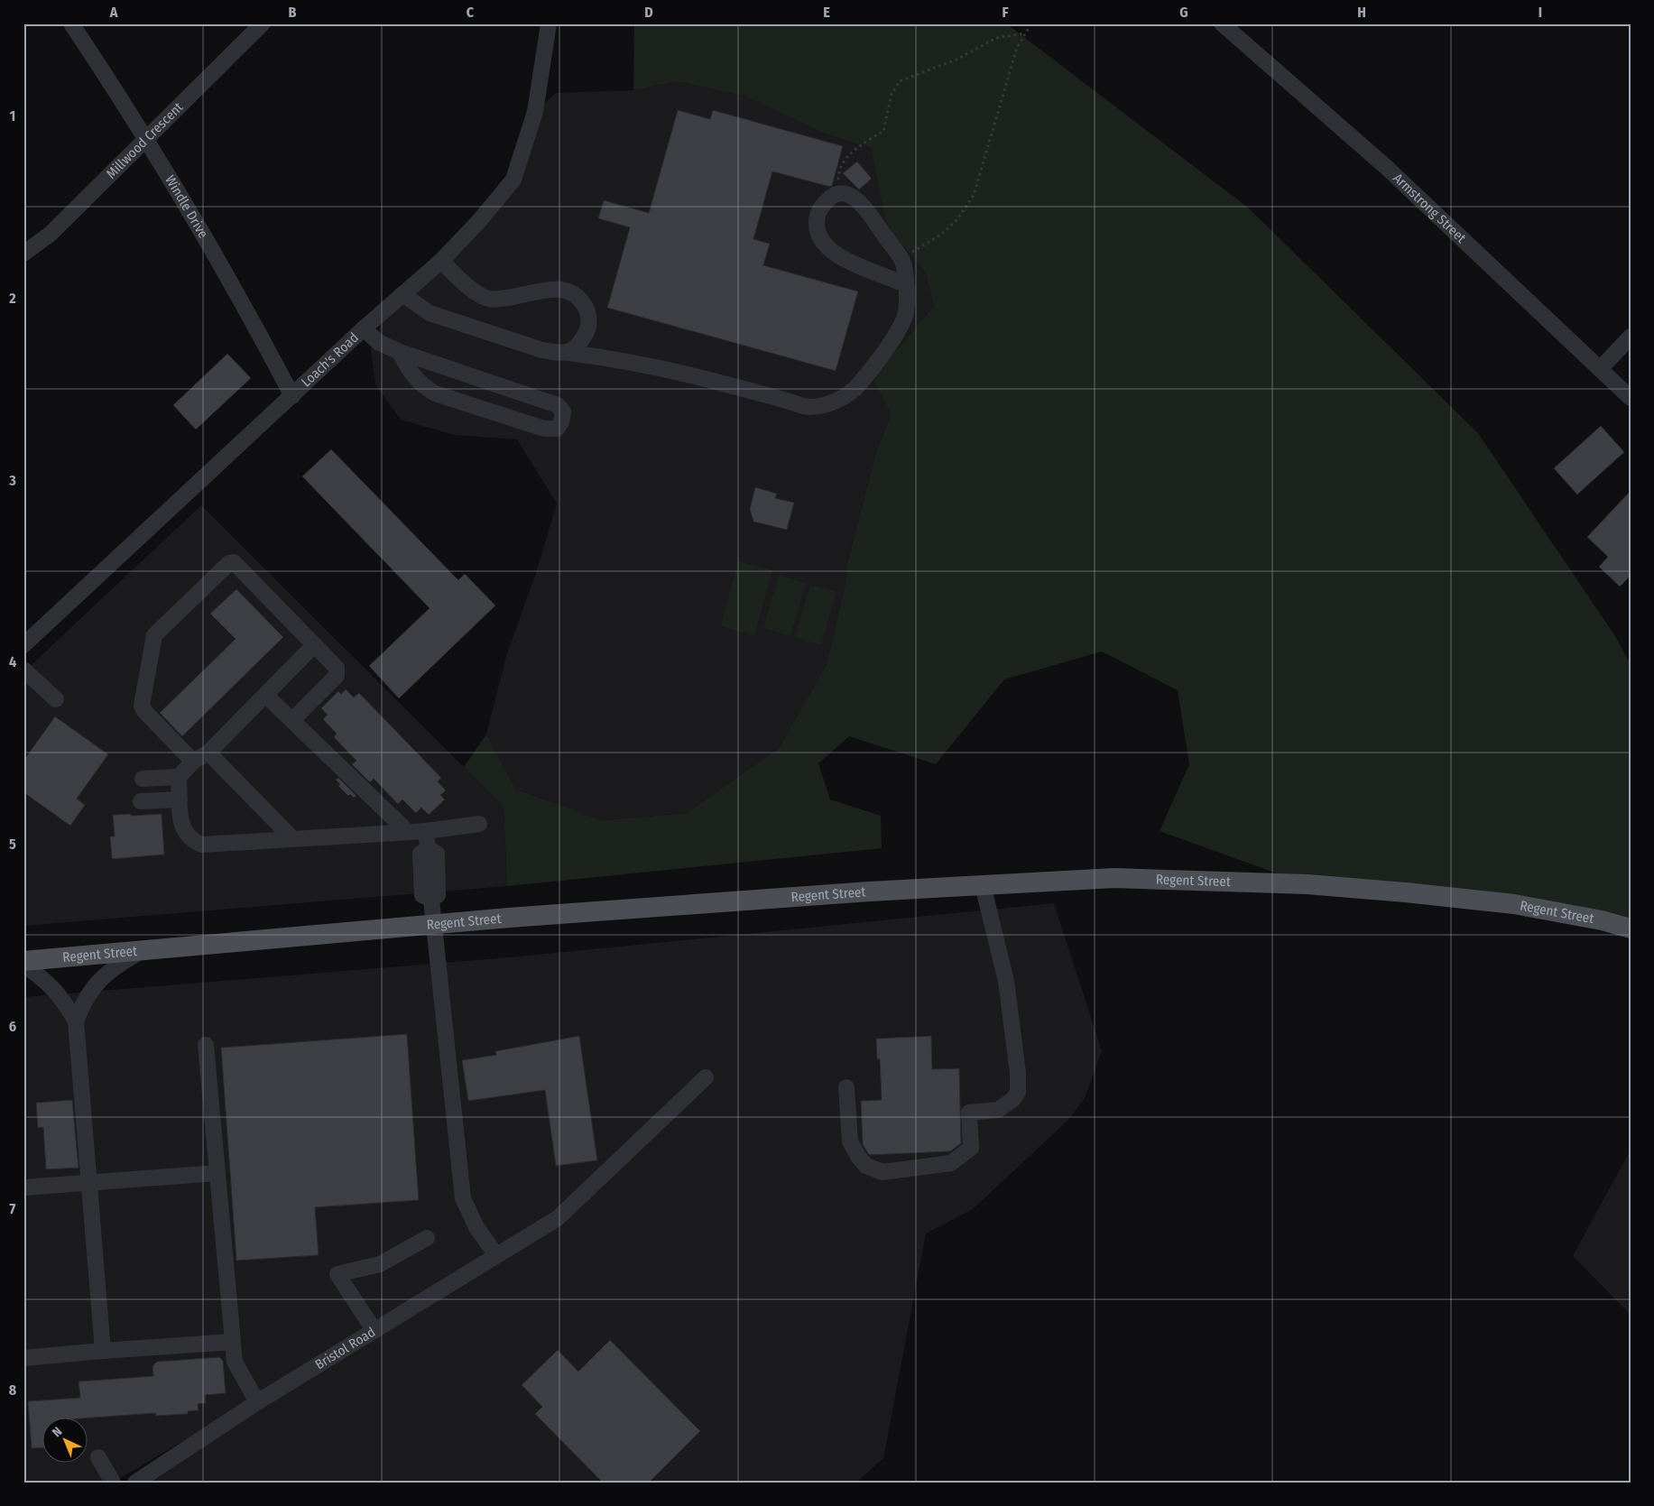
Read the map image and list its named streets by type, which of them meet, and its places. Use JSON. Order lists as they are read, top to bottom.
{
  "streets": {
    "main road": ["Regent Street"],
    "street": [
      "Millwood Crescent",
      "Windle Drive",
      "Armstrong Street",
      "Loach's Road",
      "Bristol Road"
    ]
  },
  "crossings": [
    ["Millwood Crescent", "Windle Drive"],
    ["Windle Drive", "Loach's Road"]
  ],
  "north": "top left",
  "grid": {
    "columns": [
      "A",
      "B",
      "C",
      "D",
      "E",
      "F",
      "G",
      "H",
      "I"
    ],
    "rows": [
      "1",
      "2",
      "3",
      "4",
      "5",
      "6",
      "7",
      "8"
    ]
  }
}
